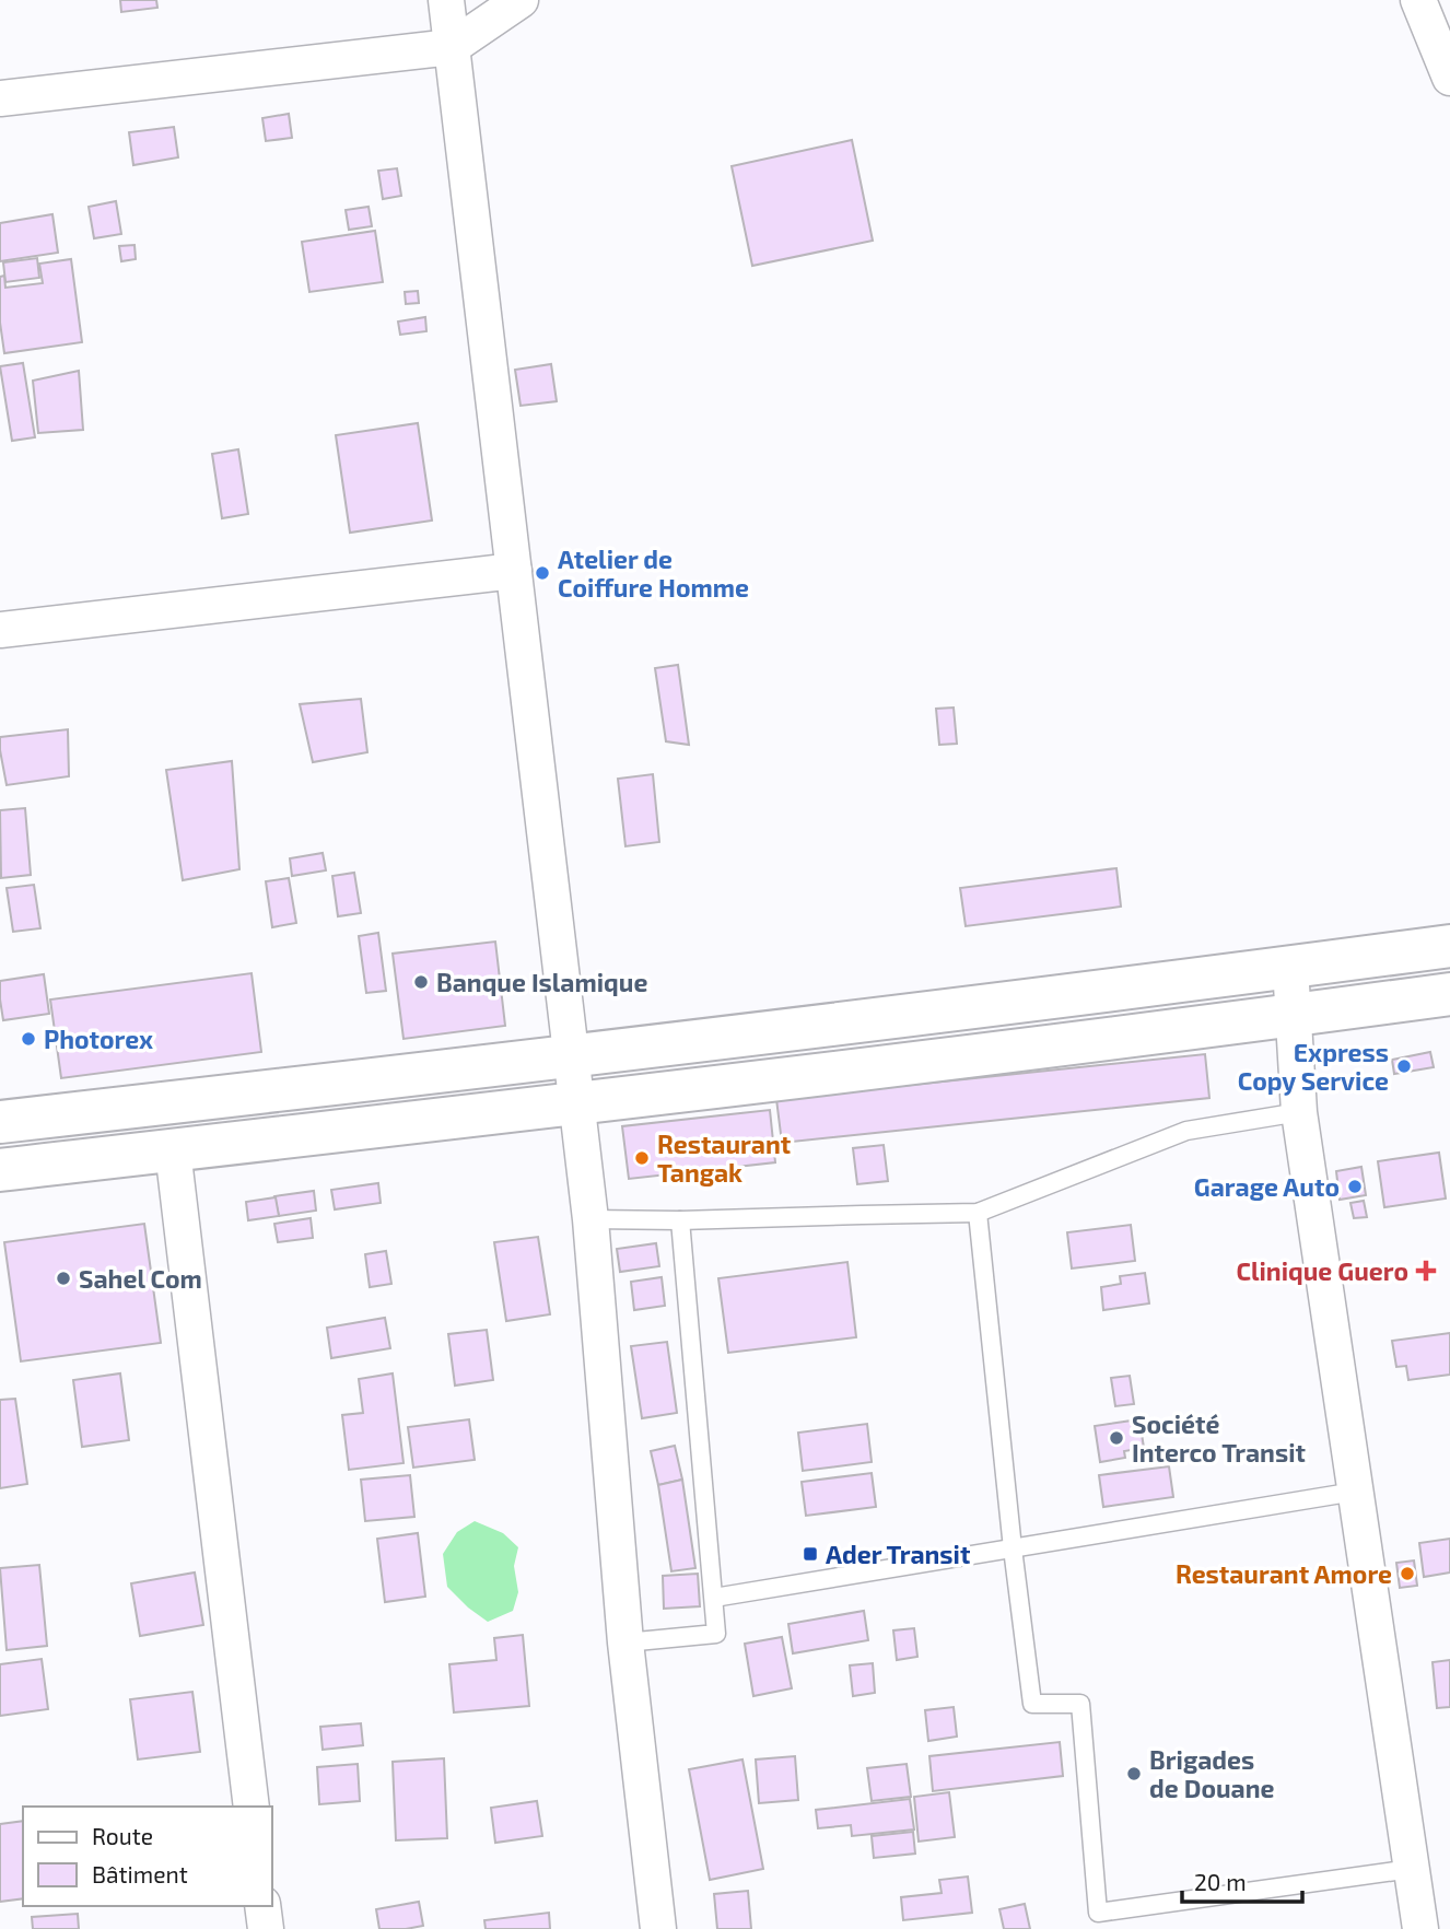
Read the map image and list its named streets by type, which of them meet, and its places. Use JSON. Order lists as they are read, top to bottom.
{
  "places": {
    "other": [
      "Atelier de Coiffure Homme",
      "Banque Islamique",
      "Photorex",
      "Express Copy Service",
      "Restaurant Tangak",
      "Garage Auto",
      "Sahel Com",
      "Société Interco Transit",
      "Restaurant Amore",
      "Brigades de Douane"
    ],
    "health": ["Clinique Guero"],
    "transit": ["Ader Transit"]
  },
  "legend": ["Route", "Bâtiment"],
  "scale_bar": "20 m"
}
